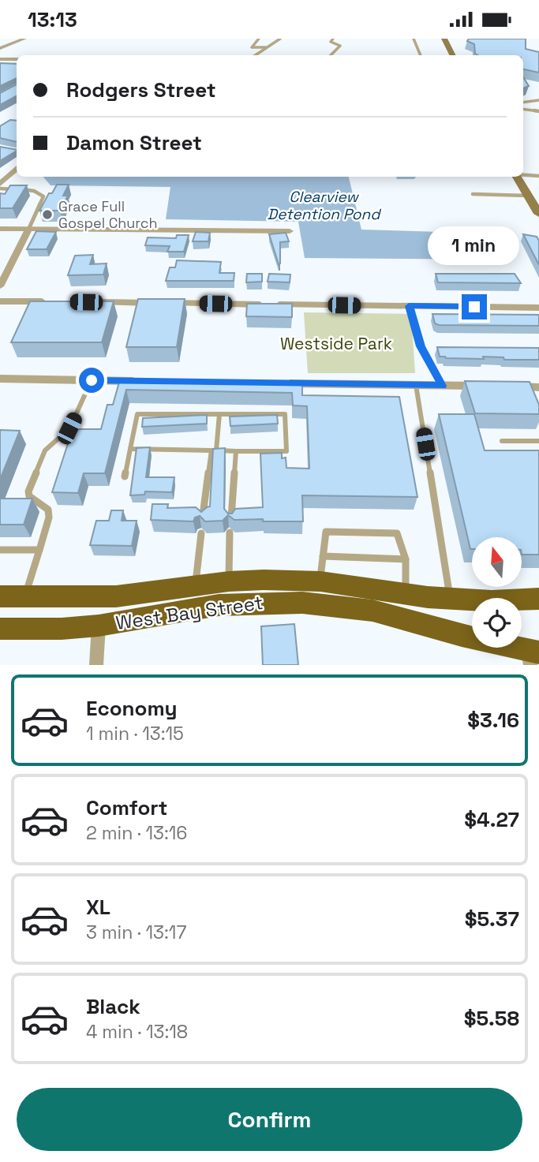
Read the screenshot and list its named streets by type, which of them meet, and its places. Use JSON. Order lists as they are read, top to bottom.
{
  "streets": {
    "main road": ["West Bay Street"]
  },
  "water": ["Clearview Detention Pond"],
  "parks": ["Westside Park"],
  "places": ["Grace Full Gospel Church"],
  "north": "top",
  "page": {
    "status": "13:13",
    "banner": ["Rodgers Street", "Damon Street"],
    "bubble": "1 min",
    "list": [
      {
        "name": "Economy",
        "note": "1 min · 13:15",
        "value": "$3.16"
      },
      {
        "name": "Comfort",
        "note": "2 min · 13:16",
        "value": "$4.27"
      },
      {
        "name": "XL",
        "note": "3 min · 13:17",
        "value": "$5.37"
      },
      {
        "name": "Black",
        "note": "4 min · 13:18",
        "value": "$5.58"
      }
    ],
    "buttons": "Confirm"
  }
}
